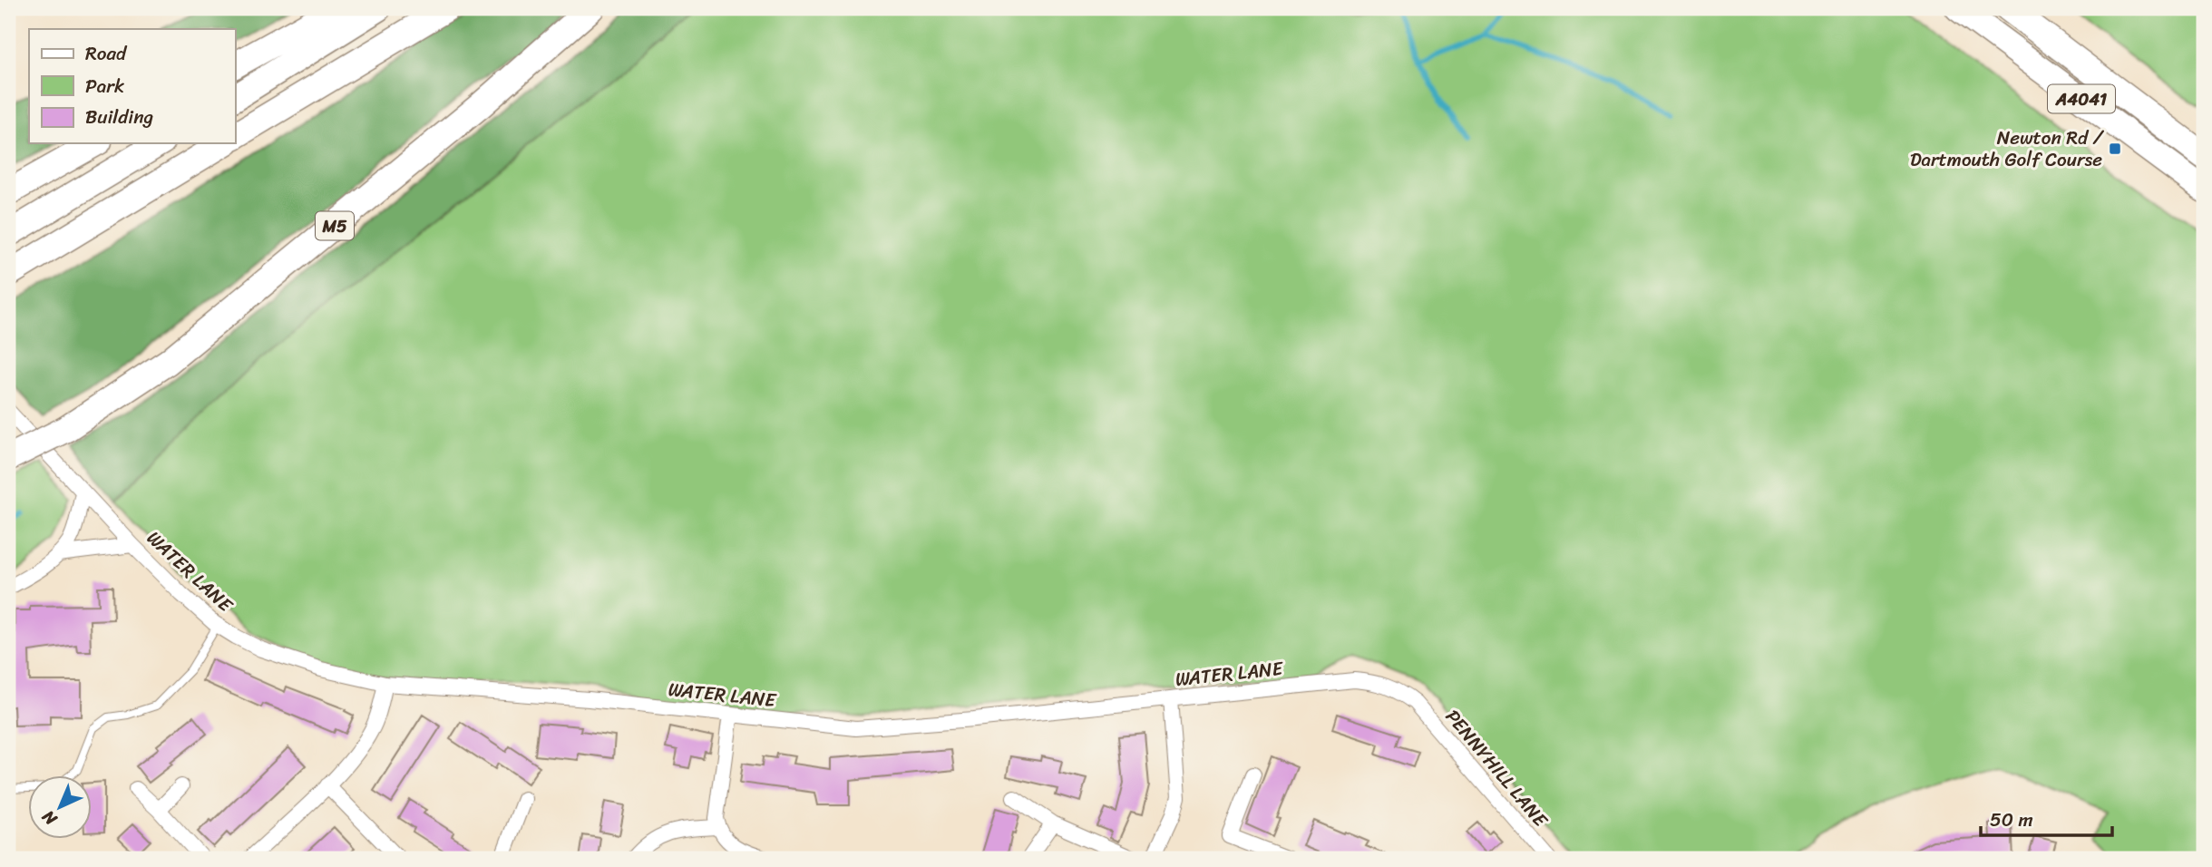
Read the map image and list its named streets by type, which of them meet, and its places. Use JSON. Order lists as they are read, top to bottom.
{
  "streets": {
    "highway": ["A4041", "M5"],
    "street": ["WATER LANE", "PENNYHILL LANE"]
  },
  "crossings": [
    ["WATER LANE", "PENNYHILL LANE"]
  ],
  "places": {
    "transit": ["Newton Rd / Dartmouth Golf Course"]
  },
  "legend": ["Road", "Park", "Building"],
  "scale_bar": "50 m",
  "north": "bottom left"
}
